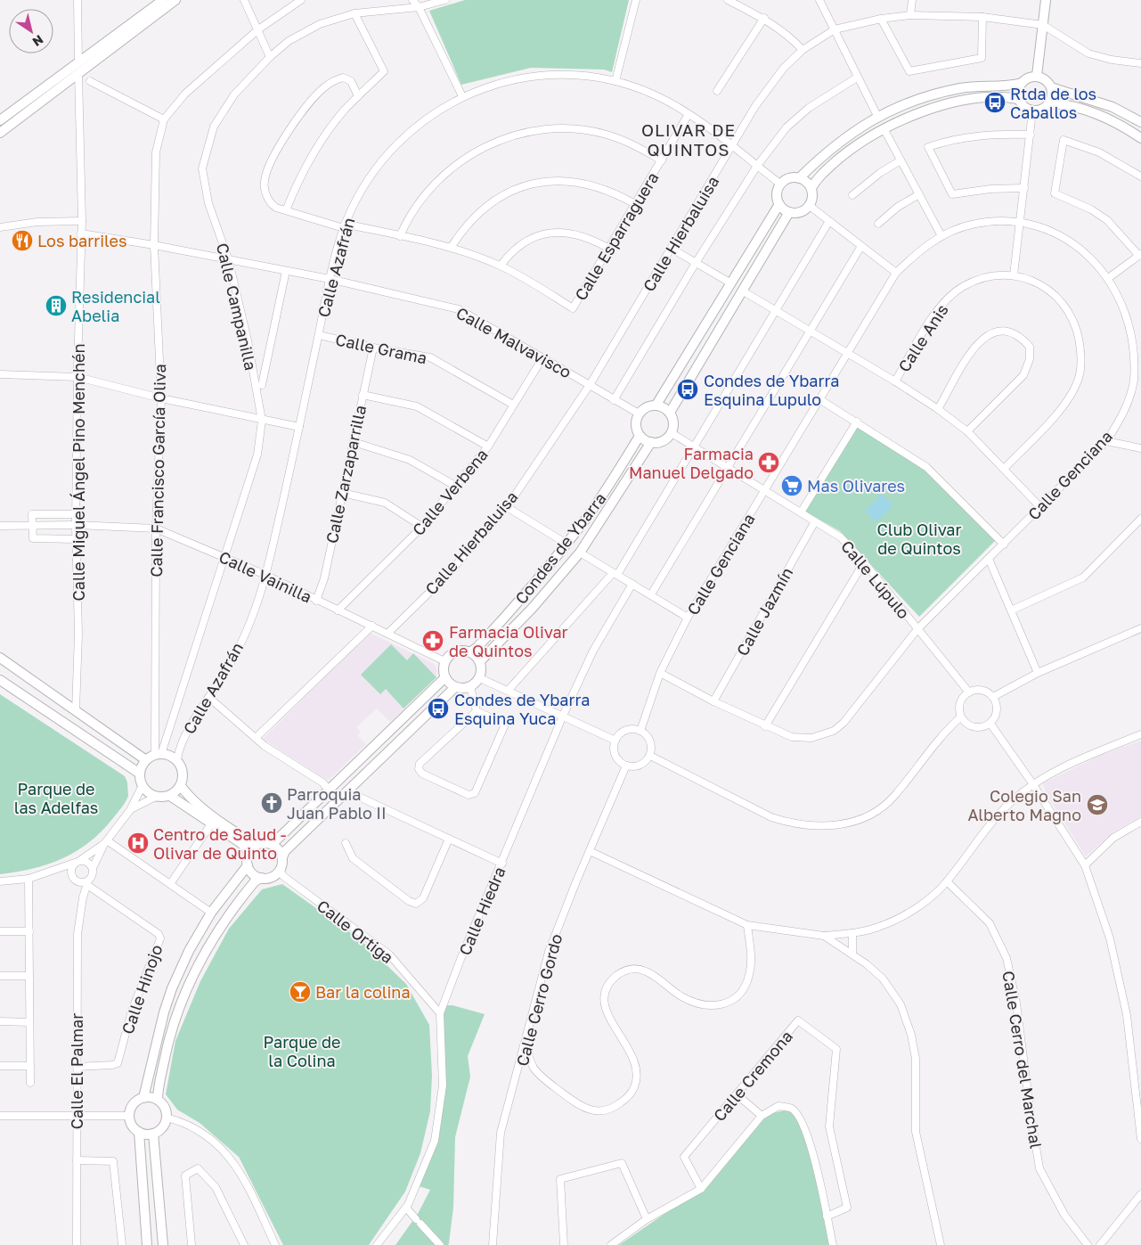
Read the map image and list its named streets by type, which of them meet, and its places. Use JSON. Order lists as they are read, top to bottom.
{
  "streets": {
    "main road": ["Condes de Ybarra"],
    "street": [
      "Calle Hierbaluisa",
      "Calle Esparraguera",
      "Calle Azafrán",
      "Calle Campanilla",
      "Calle Anis",
      "Calle Malvavisco",
      "Calle Grama",
      "Calle Francisco García Oliva",
      "Calle Miguel Ángel Pino Menchén",
      "Calle Zarzaparrilla",
      "Calle Genciana",
      "Calle Verbena",
      "Calle Vainilla",
      "Calle Lúpulo",
      "Calle Jazmín",
      "Calle Hiedra",
      "Calle Ortiga",
      "Calle Hinojo",
      "Calle Cerro Gordo",
      "Calle Cerro del Marchal",
      "Calle El Palmar",
      "Calle Cremona"
    ]
  },
  "crossings": [
    ["Calle Hierbaluisa", "Calle Azafrán"],
    ["Calle Hierbaluisa", "Calle Malvavisco"],
    ["Calle Hierbaluisa", "Calle Vainilla"],
    ["Calle Esparraguera", "Calle Azafrán"],
    ["Calle Azafrán", "Calle Campanilla"],
    ["Calle Azafrán", "Calle Malvavisco"],
    ["Calle Azafrán", "Calle Grama"],
    ["Calle Azafrán", "Calle Francisco García Oliva"],
    ["Calle Azafrán", "Calle Vainilla"],
    ["Calle Campanilla", "Calle Malvavisco"],
    ["Calle Campanilla", "Calle Francisco García Oliva"],
    ["Calle Campanilla", "Calle Vainilla"],
    ["Calle Malvavisco", "Calle Francisco García Oliva"],
    ["Calle Malvavisco", "Calle Miguel Ángel Pino Menchén"],
    ["Calle Malvavisco", "Calle Verbena"],
    ["Calle Malvavisco", "Condes de Ybarra"],
    ["Calle Malvavisco", "Calle Lúpulo"],
    ["Calle Grama", "Calle Zarzaparrilla"],
    ["Calle Grama", "Calle Verbena"],
    ["Calle Francisco García Oliva", "Calle Vainilla"],
    ["Calle Miguel Ángel Pino Menchén", "Calle Vainilla"],
    ["Calle Zarzaparrilla", "Calle Vainilla"],
    ["Calle Genciana", "Calle Lúpulo"],
    ["Calle Genciana", "Calle Jazmín"],
    ["Calle Genciana", "Calle Cerro Gordo"],
    ["Calle Verbena", "Calle Vainilla"],
    ["Condes de Ybarra", "Calle Vainilla"],
    ["Condes de Ybarra", "Calle Lúpulo"],
    ["Calle Lúpulo", "Calle Jazmín"],
    ["Calle Hiedra", "Calle Ortiga"],
    ["Calle Hinojo", "Calle El Palmar"]
  ],
  "districts": ["OLIVAR DE QUINTOS"],
  "parks": ["Club Olivar de Quintos", "Parque de las Adelfas", "Parque de la Colina"],
  "places": {
    "bus stop": ["Rtda de los Caballos", "Condes de Ybarra Esquina Lupulo", "Condes de Ybarra Esquina Yuca"],
    "restaurant": ["Los barriles"],
    "building": ["Residencial Abelia"],
    "pharmacy": ["Farmacia Manuel Delgado", "Farmacia Olivar de Quintos"],
    "supermarket": ["Mas Olivares"],
    "church": ["Parroquia Juan Pablo II"],
    "school or university": ["Colegio San Alberto Magno"],
    "hospital": ["Centro de Salud - Olivar de Quinto"],
    "bar": ["Bar la colina"]
  },
  "north": "bottom right"
}
